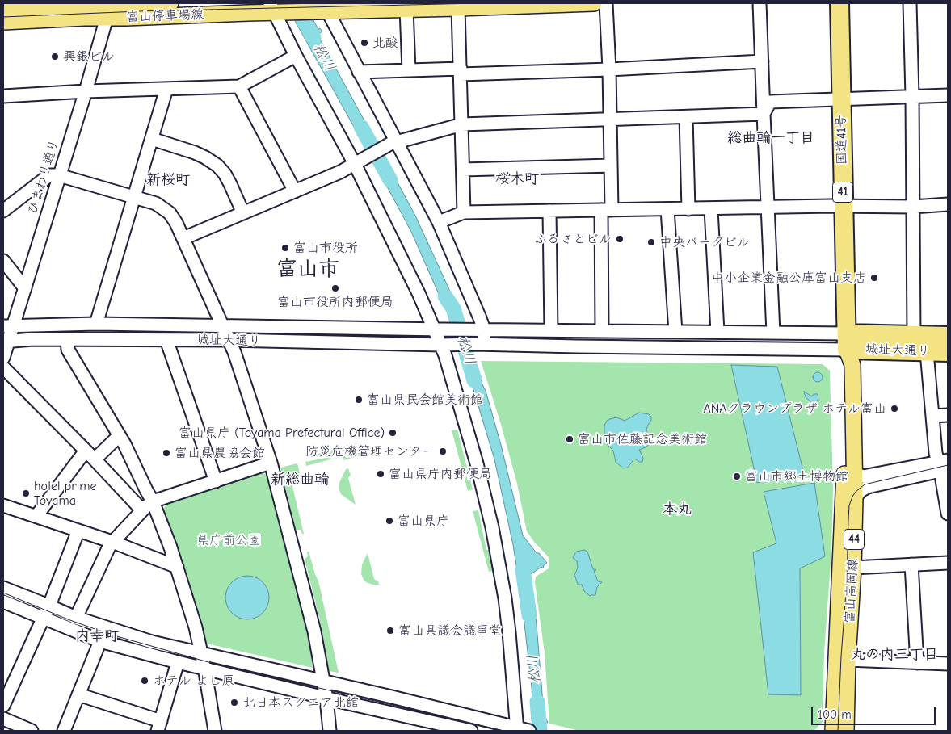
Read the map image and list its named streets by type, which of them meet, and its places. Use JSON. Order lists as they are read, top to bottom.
{
  "streets": {
    "highway": ["国道41号", "41", "城址大通り"],
    "main road": ["富山停車場線", "44", "富山高岡線"],
    "street": ["ひまわり通り"]
  },
  "crossings": [
    ["富山停車場線", "ひまわり通り"],
    ["国道41号", "城址大通り"],
    ["国道41号", "富山高岡線"],
    ["ひまわり通り", "城址大通り"],
    ["城址大通り", "富山高岡線"]
  ],
  "districts": [
    "総曲輪一丁目",
    "桜木町",
    "新桜町",
    "富山市",
    "新総曲輪",
    "本丸",
    "内幸町",
    "丸の内三丁目"
  ],
  "water": ["松川"],
  "parks": ["県庁前公園"],
  "places": [
    "北酸",
    "興銀ビル",
    "ふるさとビル",
    "中央パークビル",
    "富山市役所",
    "中小企業金融公庫富山支店",
    "富山市役所内郵便局",
    "富山県民会館美術館",
    "ANAクラウンプラザ ホテル富山",
    "富山県庁 (Toyama Prefectural Office)",
    "富山市佐藤記念美術館",
    "防災危機管理センター",
    "富山県農協会館",
    "富山県庁内郵便局",
    "富山市郷土博物館",
    "hotel prime Toyama",
    "富山県庁",
    "富山県議会議事堂",
    "ホテル よし原",
    "北日本スクエア北館"
  ],
  "scale_bar": "100 m"
}
